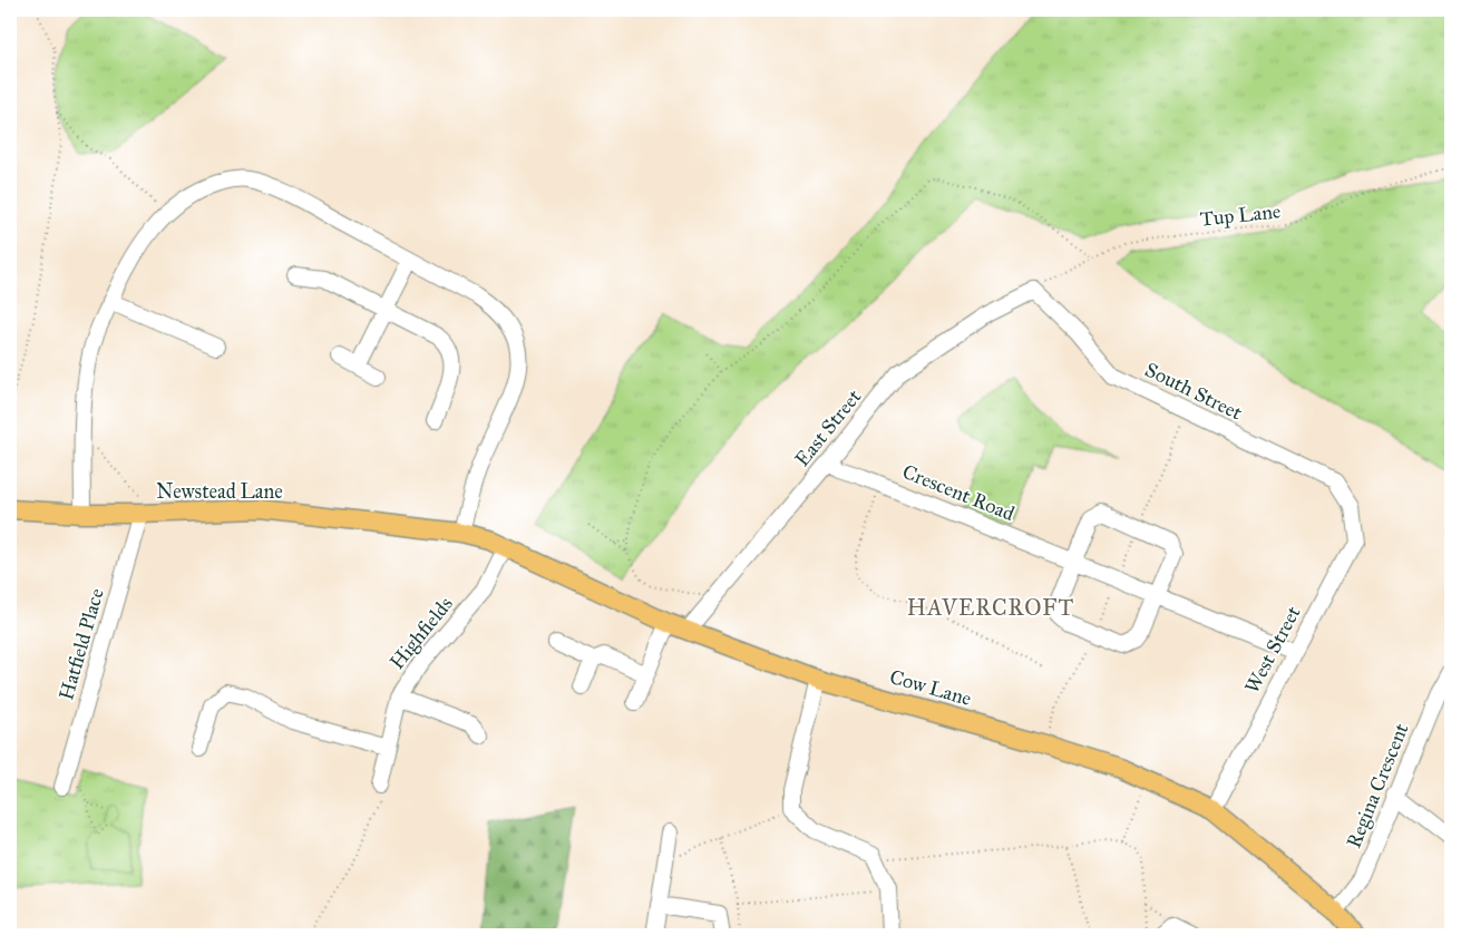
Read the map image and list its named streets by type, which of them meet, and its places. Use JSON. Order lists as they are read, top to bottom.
{
  "streets": {
    "main road": ["Newstead Lane", "Cow Lane"],
    "street": [
      "South Street",
      "East Street",
      "Crescent Road",
      "Highfields",
      "Hatfield Place",
      "West Street",
      "Regina Crescent"
    ],
    "path": ["Tup Lane"]
  },
  "crossings": [
    ["Tup Lane", "South Street"],
    ["Tup Lane", "East Street"],
    ["South Street", "East Street"],
    ["South Street", "West Street"],
    ["East Street", "Crescent Road"],
    ["East Street", "Cow Lane"],
    ["Newstead Lane", "Hatfield Place"],
    ["Newstead Lane", "Cow Lane"],
    ["Crescent Road", "West Street"],
    ["Highfields", "Cow Lane"],
    ["West Street", "Cow Lane"],
    ["Cow Lane", "Regina Crescent"]
  ],
  "districts": ["HAVERCROFT"]
}
